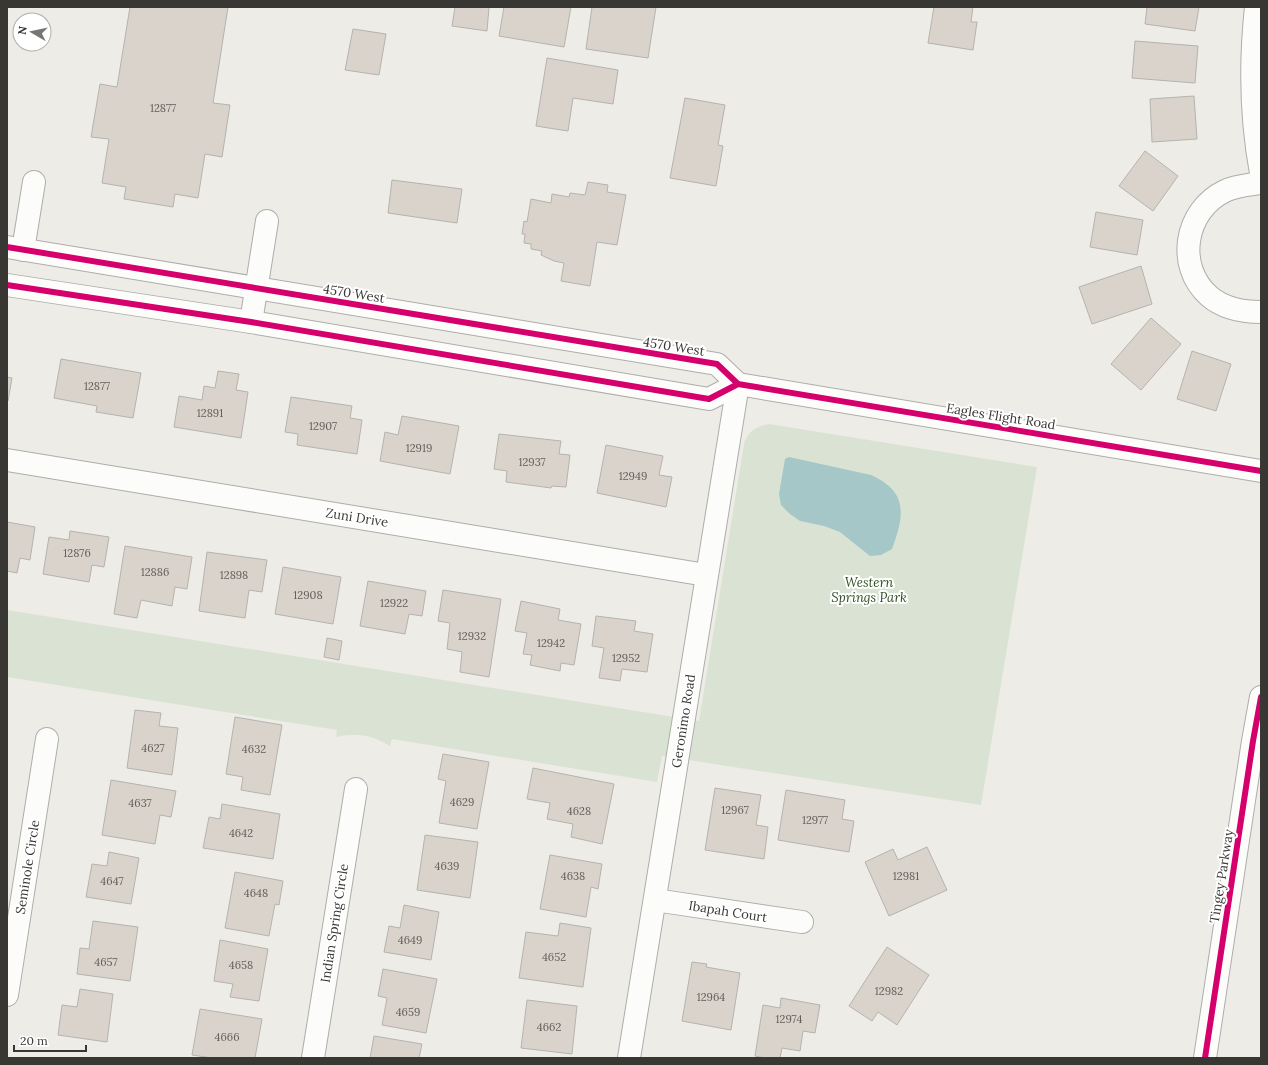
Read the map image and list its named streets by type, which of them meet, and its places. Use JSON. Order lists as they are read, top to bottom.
{
  "streets": {
    "street": [
      "4570 West",
      "Eagles Flight Road",
      "Zuni Drive",
      "Geronimo Road",
      "Seminole Circle",
      "Tingey Parkway",
      "Ibapah Court",
      "Indian Spring Circle"
    ]
  },
  "crossings": [
    ["4570 West", "Eagles Flight Road"],
    ["4570 West", "Geronimo Road"],
    ["Eagles Flight Road", "Geronimo Road"],
    ["Zuni Drive", "Geronimo Road"],
    ["Geronimo Road", "Ibapah Court"]
  ],
  "parks": ["Western Springs Park"],
  "house_numbers": [
    "12877",
    "12877",
    "12891",
    "12907",
    "12919",
    "12937",
    "12949",
    "12876",
    "12886",
    "12898",
    "12908",
    "12922",
    "12932",
    "12942",
    "12952",
    "4627",
    "4632",
    "4629",
    "4637",
    "12967",
    "4628",
    "12977",
    "4642",
    "4639",
    "4638",
    "12981",
    "4647",
    "4648",
    "4649",
    "4652",
    "4657",
    "4658",
    "12982",
    "12964",
    "4659",
    "12974",
    "4662",
    "4666"
  ],
  "scale_bar": "20 m",
  "north": "left"
}
